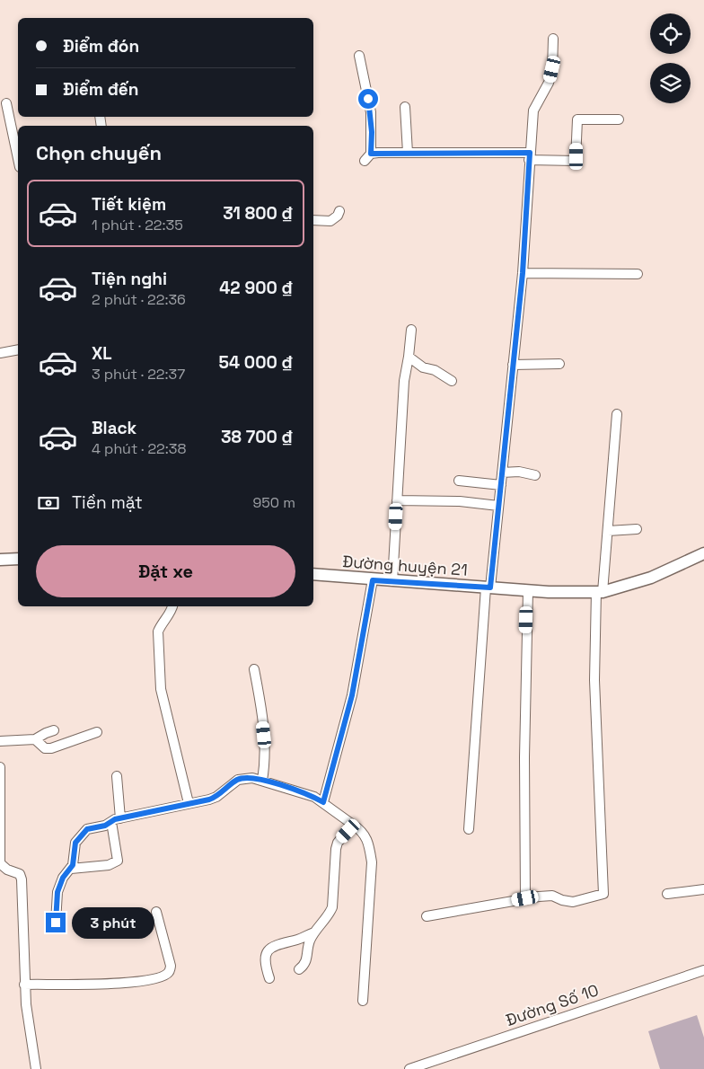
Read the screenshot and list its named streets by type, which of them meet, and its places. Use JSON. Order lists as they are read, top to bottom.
{
  "streets": {
    "street": ["Đường huyện 21", "Đường Số 10"]
  },
  "page": {
    "banner": ["Điểm đón", "Điểm đến"],
    "heading": "Chọn chuyến",
    "list": [
      {
        "name": "Tiết kiệm",
        "note": "1 phút · 22:35",
        "value": "31 800 ₫"
      },
      {
        "name": "Tiện nghi",
        "note": "2 phút · 22:36",
        "value": "42 900 ₫"
      },
      {
        "name": "XL",
        "note": "3 phút · 22:37",
        "value": "54 000 ₫"
      },
      {
        "name": "Black",
        "note": "4 phút · 22:38",
        "value": "38 700 ₫"
      }
    ],
    "pay": ["Tiền mặt", "950 m"],
    "buttons": "Đặt xe",
    "bubble": "3 phút"
  }
}
